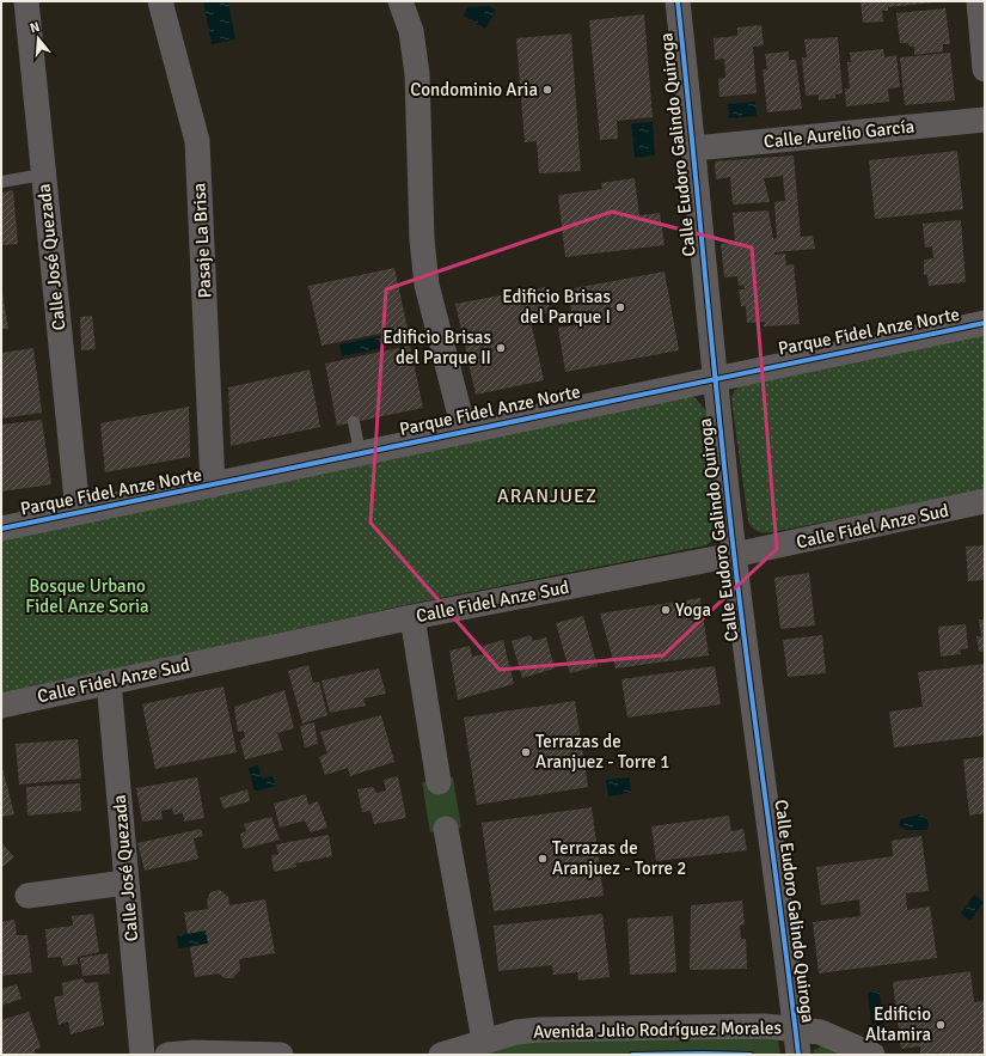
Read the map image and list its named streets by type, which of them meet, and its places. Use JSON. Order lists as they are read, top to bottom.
{
  "streets": {
    "street": [
      "Calle Aurelio García",
      "Calle Eudoro Galindo Quiroga",
      "Pasaje La Brisa",
      "Calle José Quezada",
      "Parque Fidel Anze Norte",
      "Calle Fidel Anze Sud",
      "Avenida Julio Rodríguez Morales"
    ]
  },
  "crossings": [
    ["Calle Aurelio García", "Calle Eudoro Galindo Quiroga"],
    ["Calle Eudoro Galindo Quiroga", "Parque Fidel Anze Norte"],
    ["Calle Eudoro Galindo Quiroga", "Calle Fidel Anze Sud"],
    ["Calle Eudoro Galindo Quiroga", "Avenida Julio Rodríguez Morales"],
    ["Pasaje La Brisa", "Parque Fidel Anze Norte"],
    ["Calle José Quezada", "Parque Fidel Anze Norte"],
    ["Calle José Quezada", "Calle Fidel Anze Sud"]
  ],
  "districts": ["ARANJUEZ"],
  "parks": ["Bosque Urbano Fidel Anze Soria"],
  "places": [
    "Condominio Aria",
    "Edificio Brisas del Parque I",
    "Edificio Brisas del Parque II",
    "Yoga",
    "Terrazas de Aranjuez - Torre 1",
    "Terrazas de Aranjuez - Torre 2",
    "Edificio Altamira"
  ],
  "north": "top"
}
